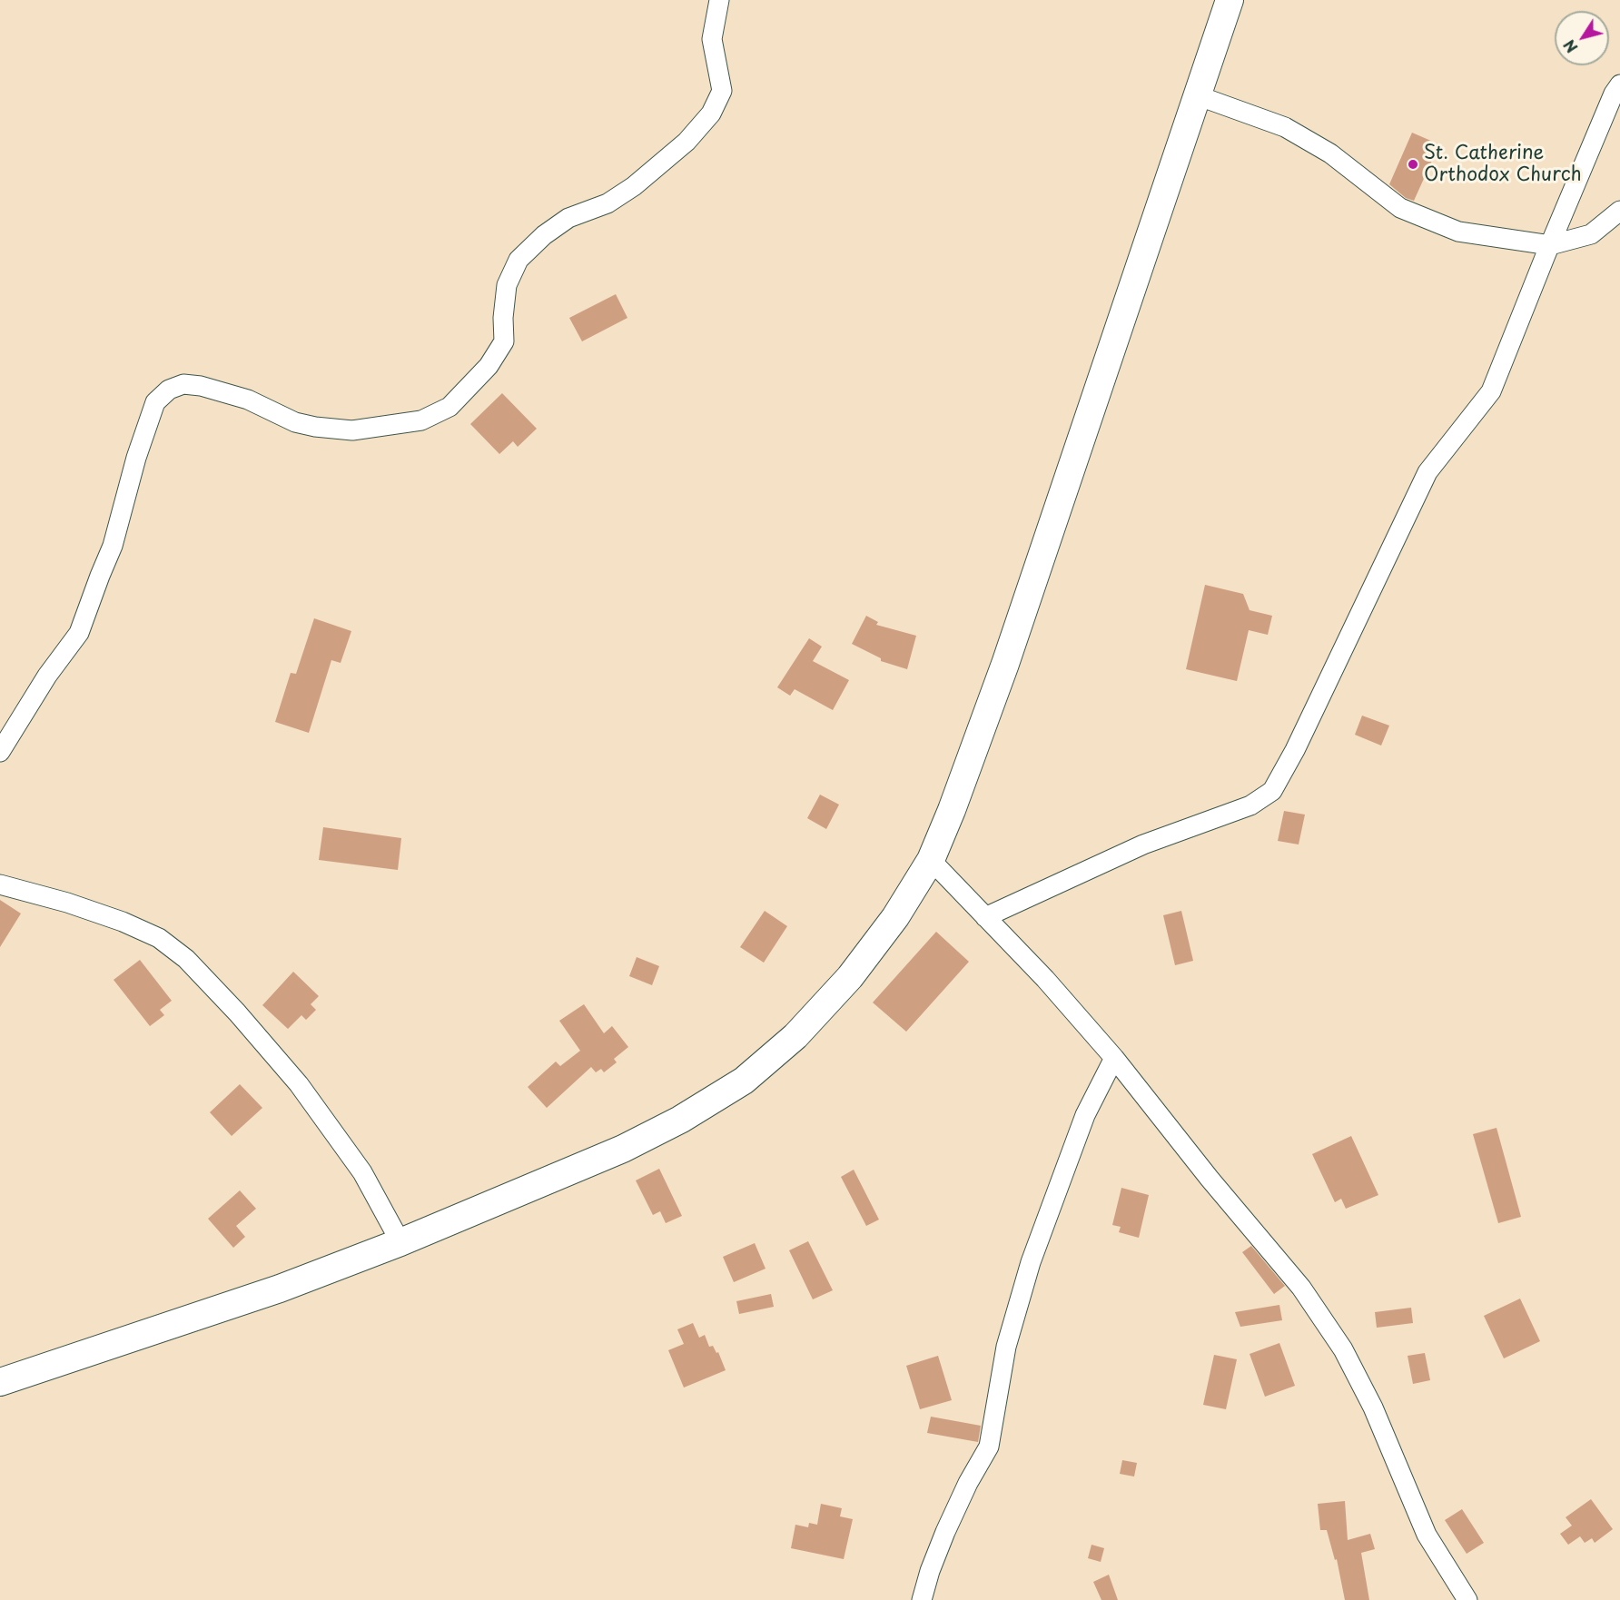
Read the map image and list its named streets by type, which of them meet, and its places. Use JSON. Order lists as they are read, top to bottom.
{
  "places": ["St. Catherine Orthodox Church"],
  "north": "bottom left"
}
